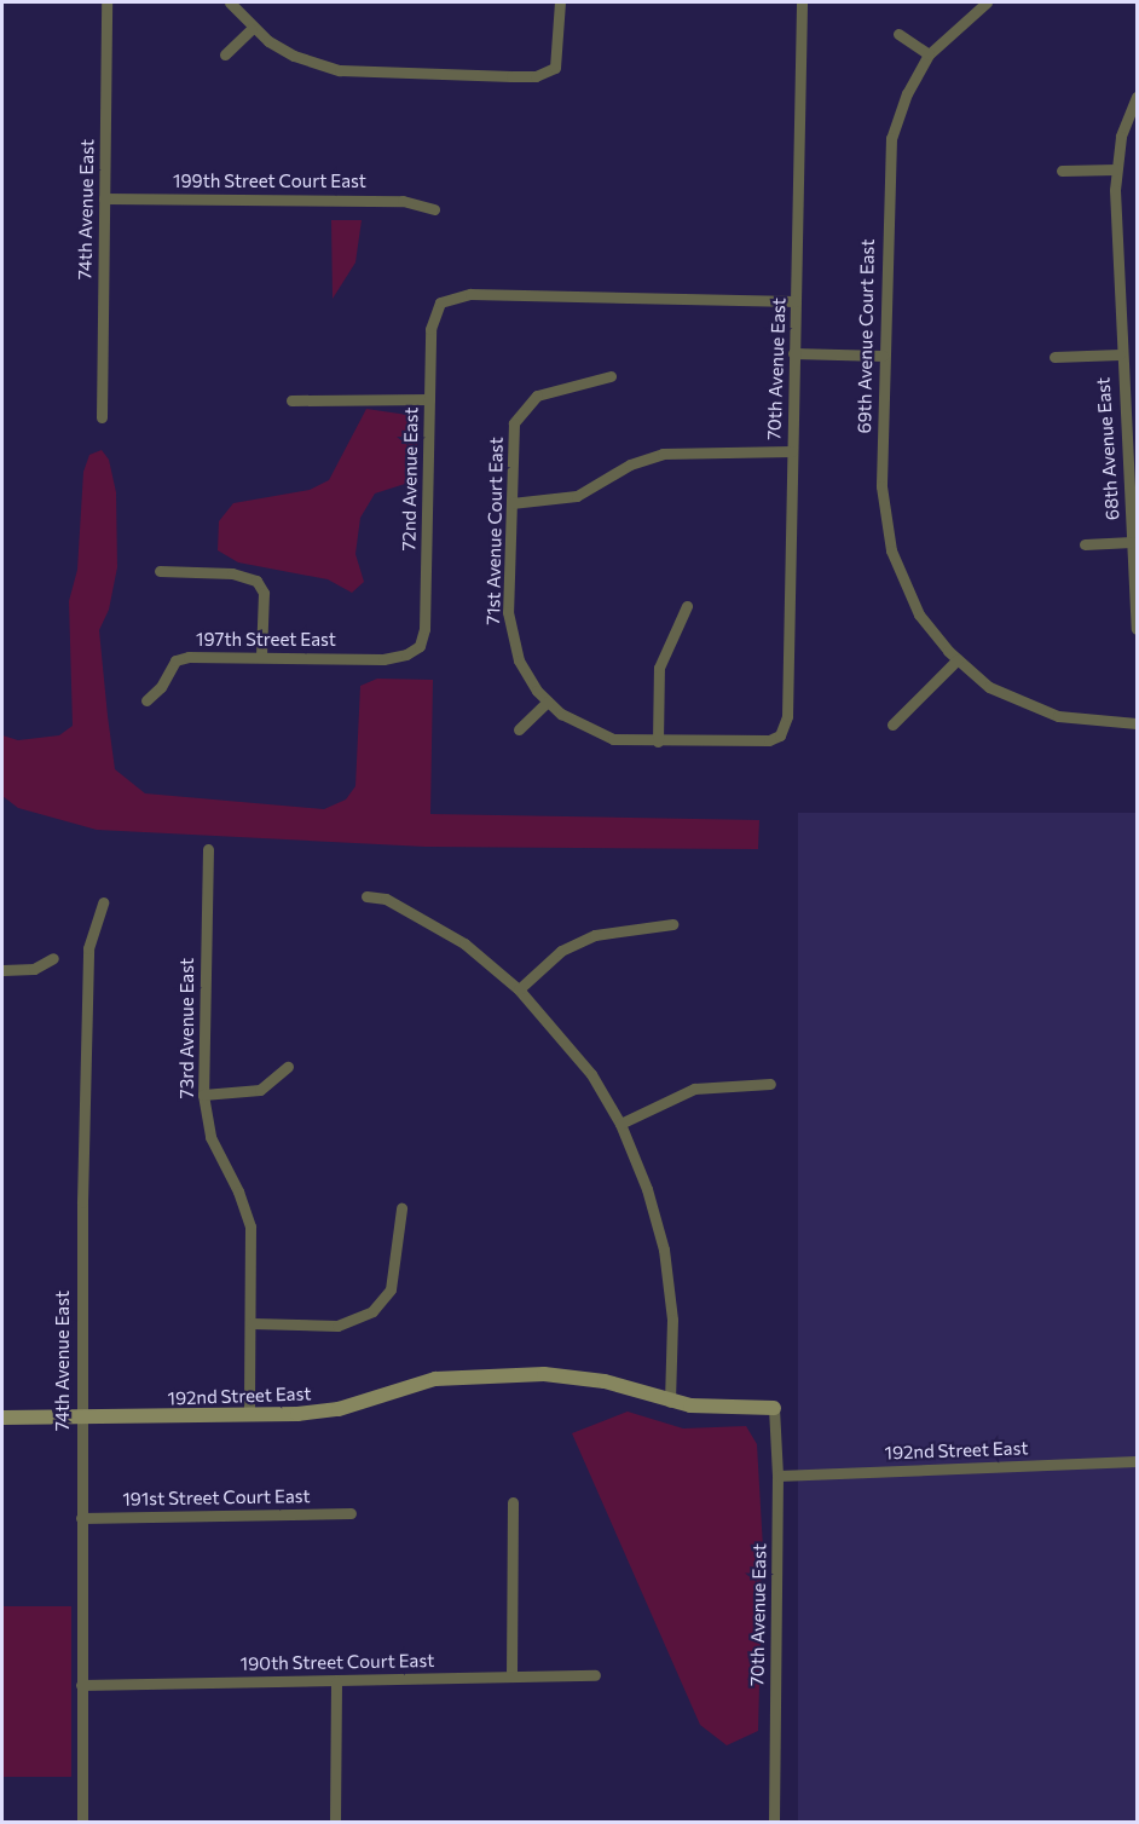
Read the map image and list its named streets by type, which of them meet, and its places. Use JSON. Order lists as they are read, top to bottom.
{
  "streets": {
    "street": [
      "199th Street Court East",
      "74th Avenue East",
      "69th Avenue Court East",
      "70th Avenue East",
      "68th Avenue East",
      "72nd Avenue East",
      "71st Avenue Court East",
      "197th Street East",
      "73rd Avenue East",
      "192nd Street East",
      "191st Street Court East",
      "190th Street Court East"
    ]
  },
  "crossings": [
    ["199th Street Court East", "74th Avenue East"],
    ["74th Avenue East", "192nd Street East"],
    ["74th Avenue East", "191st Street Court East"],
    ["74th Avenue East", "190th Street Court East"],
    ["70th Avenue East", "72nd Avenue East"],
    ["70th Avenue East", "71st Avenue Court East"],
    ["70th Avenue East", "192nd Street East"],
    ["72nd Avenue East", "197th Street East"],
    ["73rd Avenue East", "192nd Street East"]
  ]
}
